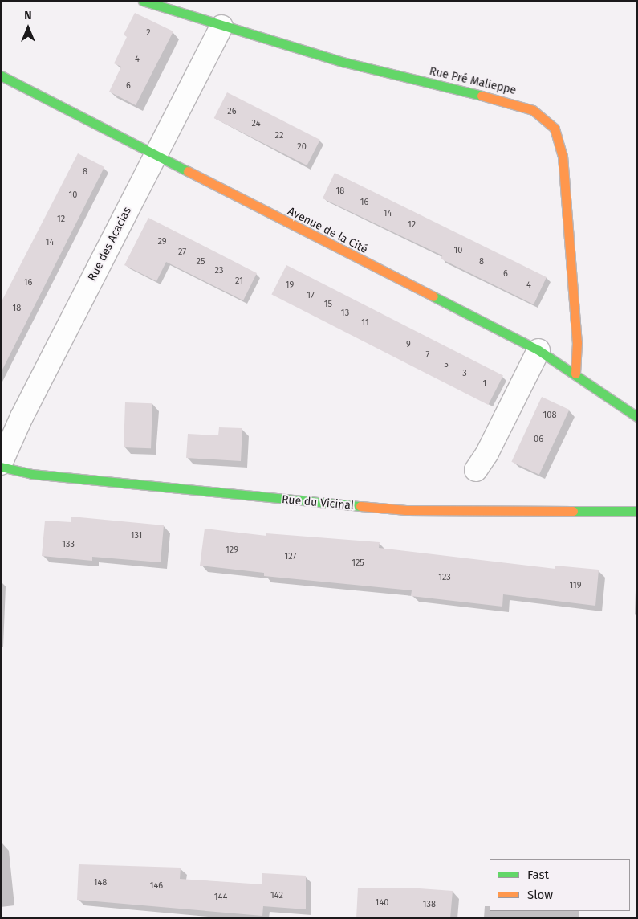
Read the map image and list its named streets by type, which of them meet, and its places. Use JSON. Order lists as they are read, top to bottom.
{
  "streets": {
    "street": [
      "Rue Pré Malieppe",
      "Avenue de la Cité",
      "Rue des Acacias",
      "Rue du Vicinal"
    ]
  },
  "crossings": [
    ["Rue Pré Malieppe", "Avenue de la Cité"],
    ["Rue Pré Malieppe", "Rue des Acacias"],
    ["Avenue de la Cité", "Rue des Acacias"]
  ],
  "house_numbers": [
    "2",
    "4",
    "6",
    "26",
    "24",
    "22",
    "20",
    "8",
    "18",
    "10",
    "16",
    "14",
    "12",
    "12",
    "29",
    "14",
    "10",
    "27",
    "25",
    "8",
    "23",
    "6",
    "21",
    "16",
    "19",
    "4",
    "17",
    "15",
    "18",
    "13",
    "11",
    "9",
    "7",
    "5",
    "3",
    "1",
    "108",
    "06",
    "131",
    "133",
    "129",
    "127",
    "125",
    "123",
    "119",
    "148",
    "146",
    "142",
    "144",
    "140",
    "138"
  ],
  "legend": ["Fast", "Slow"],
  "north": "top"
}
